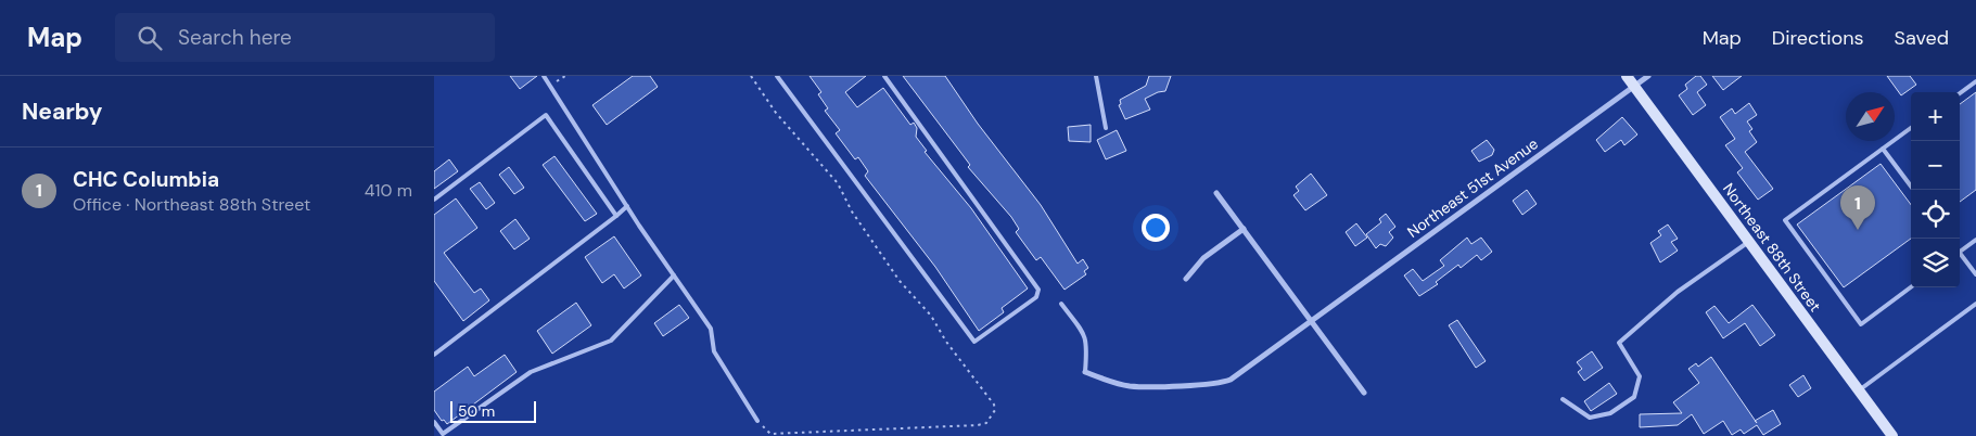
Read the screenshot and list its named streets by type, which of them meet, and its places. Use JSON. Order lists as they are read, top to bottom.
{
  "streets": {
    "main road": ["Northeast 88th Street"],
    "street": ["Northeast 51st Avenue"]
  },
  "crossings": [
    ["Northeast 51st Avenue", "Northeast 88th Street"]
  ],
  "scale_bar": "50 m",
  "north": "top right",
  "page": {
    "header": "Map",
    "search": "Search here",
    "nav": ["Map", "Directions", "Saved"],
    "heading": "Nearby",
    "map_buttons": ["+", "−"],
    "list": [
      {
        "mark": "1",
        "name": "CHC Columbia",
        "note": "Office · Northeast 88th Street",
        "value": "410 m"
      }
    ],
    "pins": "1",
    "scale": "50 m"
  }
}
